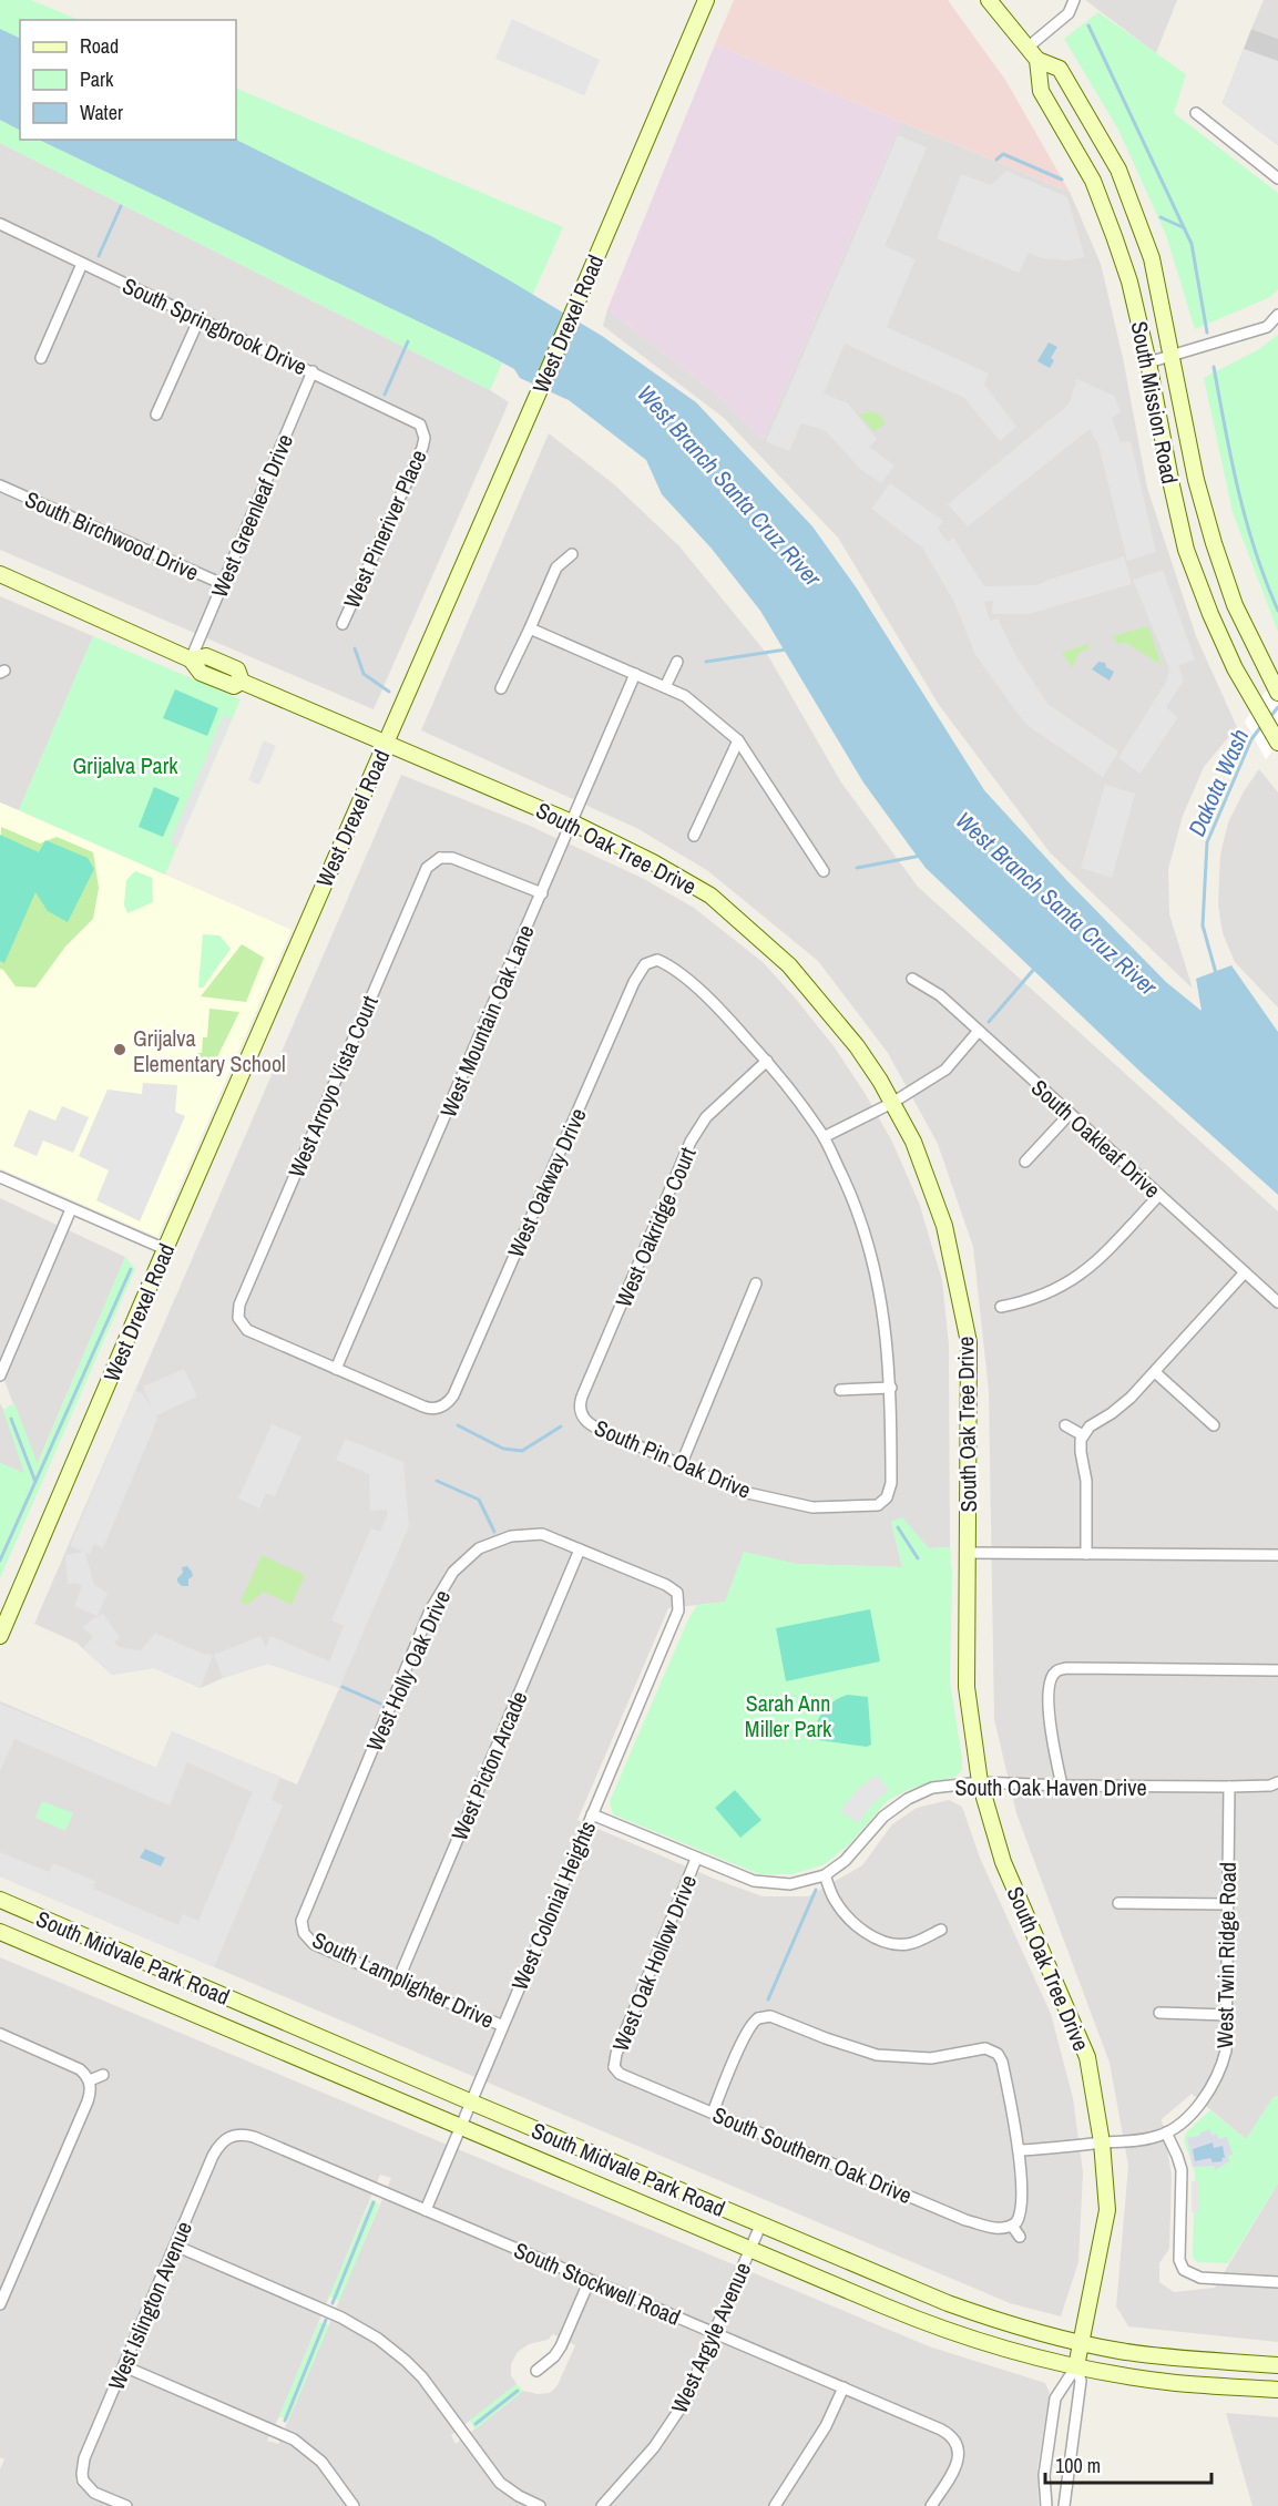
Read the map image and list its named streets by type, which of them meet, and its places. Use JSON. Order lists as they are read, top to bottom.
{
  "streets": {
    "main road": [
      "West Drexel Road",
      "South Mission Road",
      "South Oak Tree Drive",
      "South Midvale Park Road"
    ],
    "street": [
      "South Springbrook Drive",
      "West Greenleaf Drive",
      "West Pineriver Place",
      "South Birchwood Drive",
      "West Mountain Oak Lane",
      "West Arroyo Vista Court",
      "South Oakleaf Drive",
      "West Oakway Drive",
      "West Oakridge Court",
      "South Pin Oak Drive",
      "West Holly Oak Drive",
      "West Picton Arcade",
      "South Oak Haven Drive",
      "West Colonial Heights",
      "West Twin Ridge Road",
      "West Oak Hollow Drive",
      "South Lamplighter Drive",
      "South Southern Oak Drive",
      "South Stockwell Road",
      "West Islington Avenue",
      "West Argyle Avenue"
    ]
  },
  "crossings": [
    ["West Drexel Road", "South Oak Tree Drive"],
    ["South Springbrook Drive", "West Greenleaf Drive"],
    ["South Springbrook Drive", "West Pineriver Place"],
    ["West Greenleaf Drive", "South Birchwood Drive"],
    ["West Greenleaf Drive", "South Oak Tree Drive"],
    ["South Oak Tree Drive", "West Mountain Oak Lane"],
    ["South Oak Tree Drive", "South Oak Haven Drive"],
    ["South Oak Tree Drive", "West Twin Ridge Road"],
    ["South Oak Tree Drive", "South Midvale Park Road"],
    ["West Mountain Oak Lane", "West Arroyo Vista Court"],
    ["West Mountain Oak Lane", "West Oakway Drive"],
    ["West Arroyo Vista Court", "West Oakway Drive"],
    ["West Oakway Drive", "West Oakridge Court"],
    ["West Oakridge Court", "South Pin Oak Drive"],
    ["West Holly Oak Drive", "West Picton Arcade"],
    ["West Holly Oak Drive", "West Colonial Heights"],
    ["West Holly Oak Drive", "South Lamplighter Drive"],
    ["West Picton Arcade", "South Lamplighter Drive"],
    ["South Oak Haven Drive", "West Colonial Heights"],
    ["South Oak Haven Drive", "West Twin Ridge Road"],
    ["South Oak Haven Drive", "West Oak Hollow Drive"],
    ["West Colonial Heights", "South Midvale Park Road"],
    ["West Colonial Heights", "South Lamplighter Drive"],
    ["West Colonial Heights", "South Stockwell Road"],
    ["South Midvale Park Road", "West Argyle Avenue"],
    ["West Oak Hollow Drive", "South Southern Oak Drive"],
    ["South Stockwell Road", "West Islington Avenue"],
    ["South Stockwell Road", "West Argyle Avenue"]
  ],
  "water": ["West Branch Santa Cruz River", "Dakota Wash"],
  "parks": ["Grijalva Park", "Sarah Ann Miller Park"],
  "places": ["Grijalva Elementary School"],
  "legend": ["Road", "Park", "Water"],
  "scale_bar": "100 m"
}
